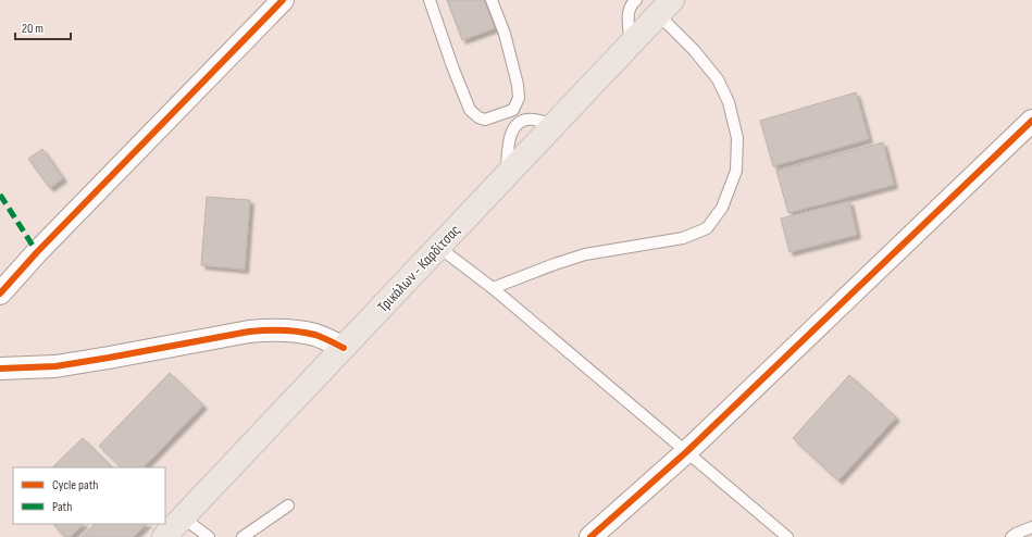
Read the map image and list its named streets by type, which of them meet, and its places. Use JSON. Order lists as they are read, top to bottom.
{
  "streets": {
    "main road": ["Τρικάλων - Καρδίτσας"]
  },
  "legend": ["Cycle path", "Path"],
  "scale_bar": "20 m"
}
